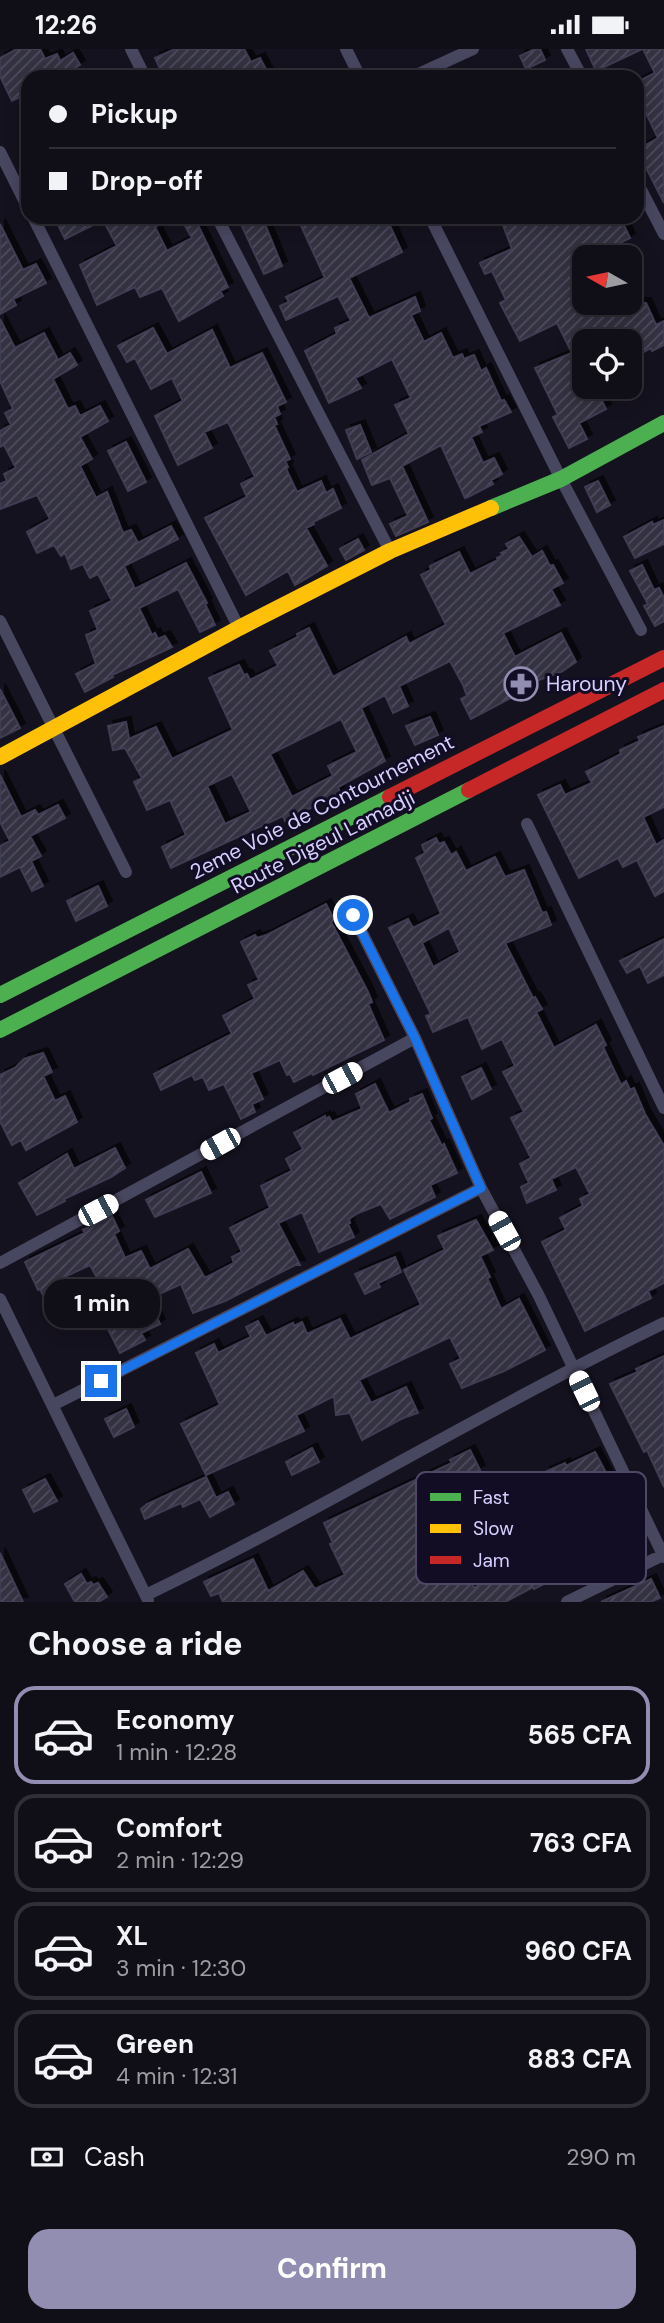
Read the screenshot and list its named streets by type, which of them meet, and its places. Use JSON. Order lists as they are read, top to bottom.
{
  "streets": {
    "main road": ["2eme Voie de Contournement", "Route Digeul Lamadji"]
  },
  "places": {
    "pharmacy": ["Harouny"]
  },
  "legend": ["Fast", "Slow", "Jam"],
  "north": "left",
  "page": {
    "status": "12:26",
    "banner": ["Pickup", "Drop-off"],
    "bubble": "1 min",
    "heading": "Choose a ride",
    "list": [
      {
        "name": "Economy",
        "note": "1 min · 12:28",
        "value": "565 CFA"
      },
      {
        "name": "Comfort",
        "note": "2 min · 12:29",
        "value": "763 CFA"
      },
      {
        "name": "XL",
        "note": "3 min · 12:30",
        "value": "960 CFA"
      },
      {
        "name": "Green",
        "note": "4 min · 12:31",
        "value": "883 CFA"
      }
    ],
    "pay": ["Cash", "290 m"],
    "buttons": "Confirm"
  }
}
